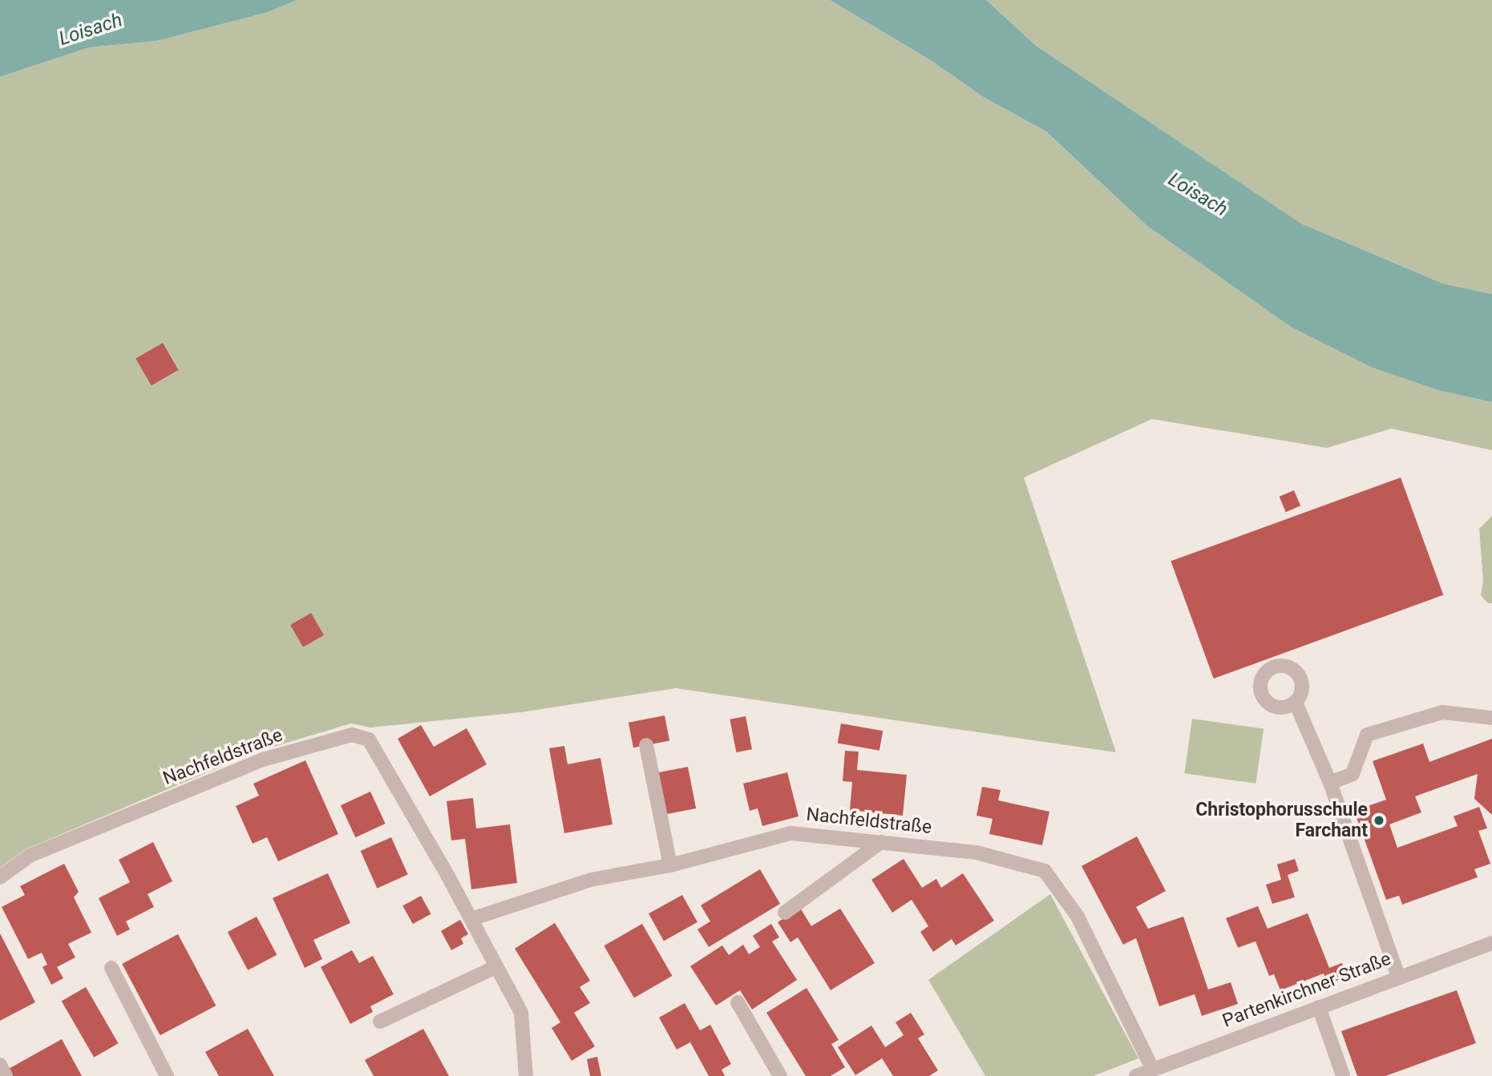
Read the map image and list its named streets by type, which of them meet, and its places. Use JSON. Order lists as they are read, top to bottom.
{
  "streets": {
    "street": ["Nachfeldstraße", "Partenkirchner Straße"]
  },
  "crossings": [
    ["Nachfeldstraße", "Partenkirchner Straße"]
  ],
  "water": ["Loisach"],
  "places": ["Christophorusschule Farchant"]
}
